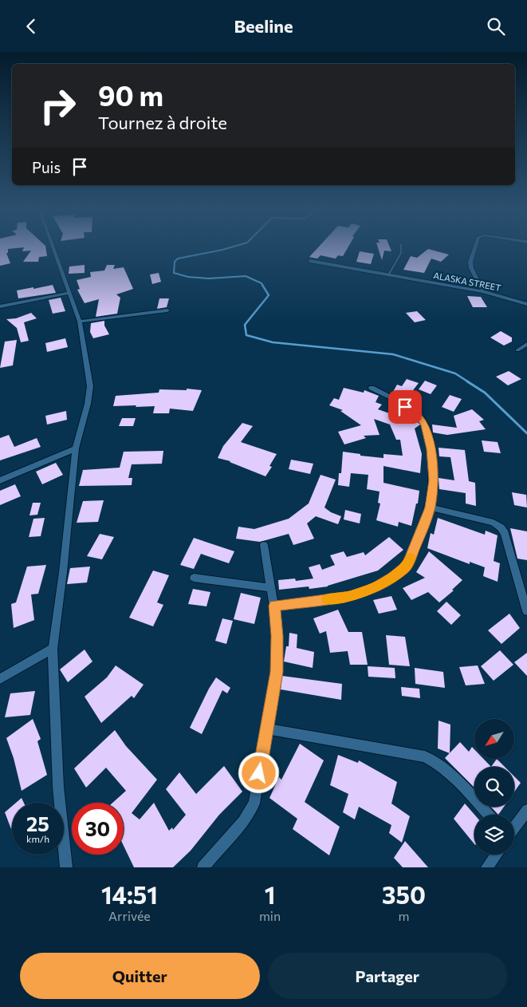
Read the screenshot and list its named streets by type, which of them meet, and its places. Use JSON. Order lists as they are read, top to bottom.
{
  "streets": {
    "street": ["ALASKA STREET"]
  },
  "north": "bottom left",
  "page": {
    "header": "Beeline",
    "turn": ["90 m", "Tournez à droite"],
    "then": "Puis",
    "speed": "25 km/h",
    "limit": "30",
    "eta": [
      "14:51",
      "Arrivée",
      "1",
      "min",
      "350",
      "m"
    ],
    "buttons": ["Quitter", "Partager"]
  }
}
